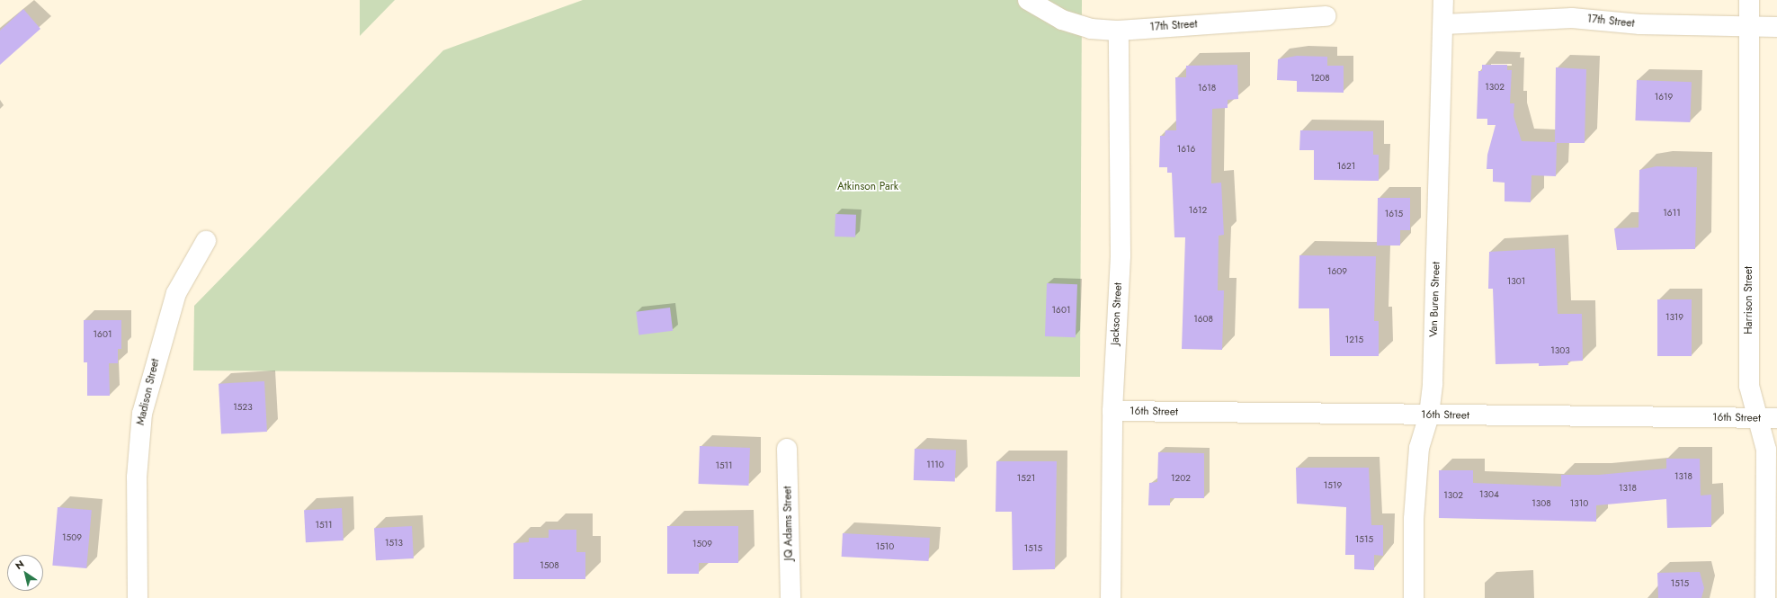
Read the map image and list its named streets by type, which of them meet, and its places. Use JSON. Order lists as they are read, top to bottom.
{
  "streets": {
    "street": [
      "17th Street",
      "Van Buren Street",
      "Harrison Street",
      "Jackson Street",
      "Madison Street",
      "16th Street",
      "JQ Adams Street"
    ]
  },
  "crossings": [
    ["17th Street", "Van Buren Street"],
    ["17th Street", "Harrison Street"],
    ["17th Street", "Jackson Street"],
    ["Van Buren Street", "16th Street"],
    ["Harrison Street", "16th Street"],
    ["Jackson Street", "16th Street"]
  ],
  "parks": ["Atkinson Park"],
  "house_numbers": [
    "1208",
    "1302",
    "1618",
    "1619",
    "1616",
    "1621",
    "1612",
    "1611",
    "1615",
    "1609",
    "1301",
    "1601",
    "1319",
    "1608",
    "1601",
    "1215",
    "1303",
    "1523",
    "1110",
    "1511",
    "1318",
    "1521",
    "1202",
    "1519",
    "1318",
    "1304",
    "1302",
    "1308",
    "1310",
    "1511",
    "1509",
    "1515",
    "1513",
    "1509",
    "1510",
    "1515",
    "1508",
    "1515"
  ],
  "north": "top left"
}
